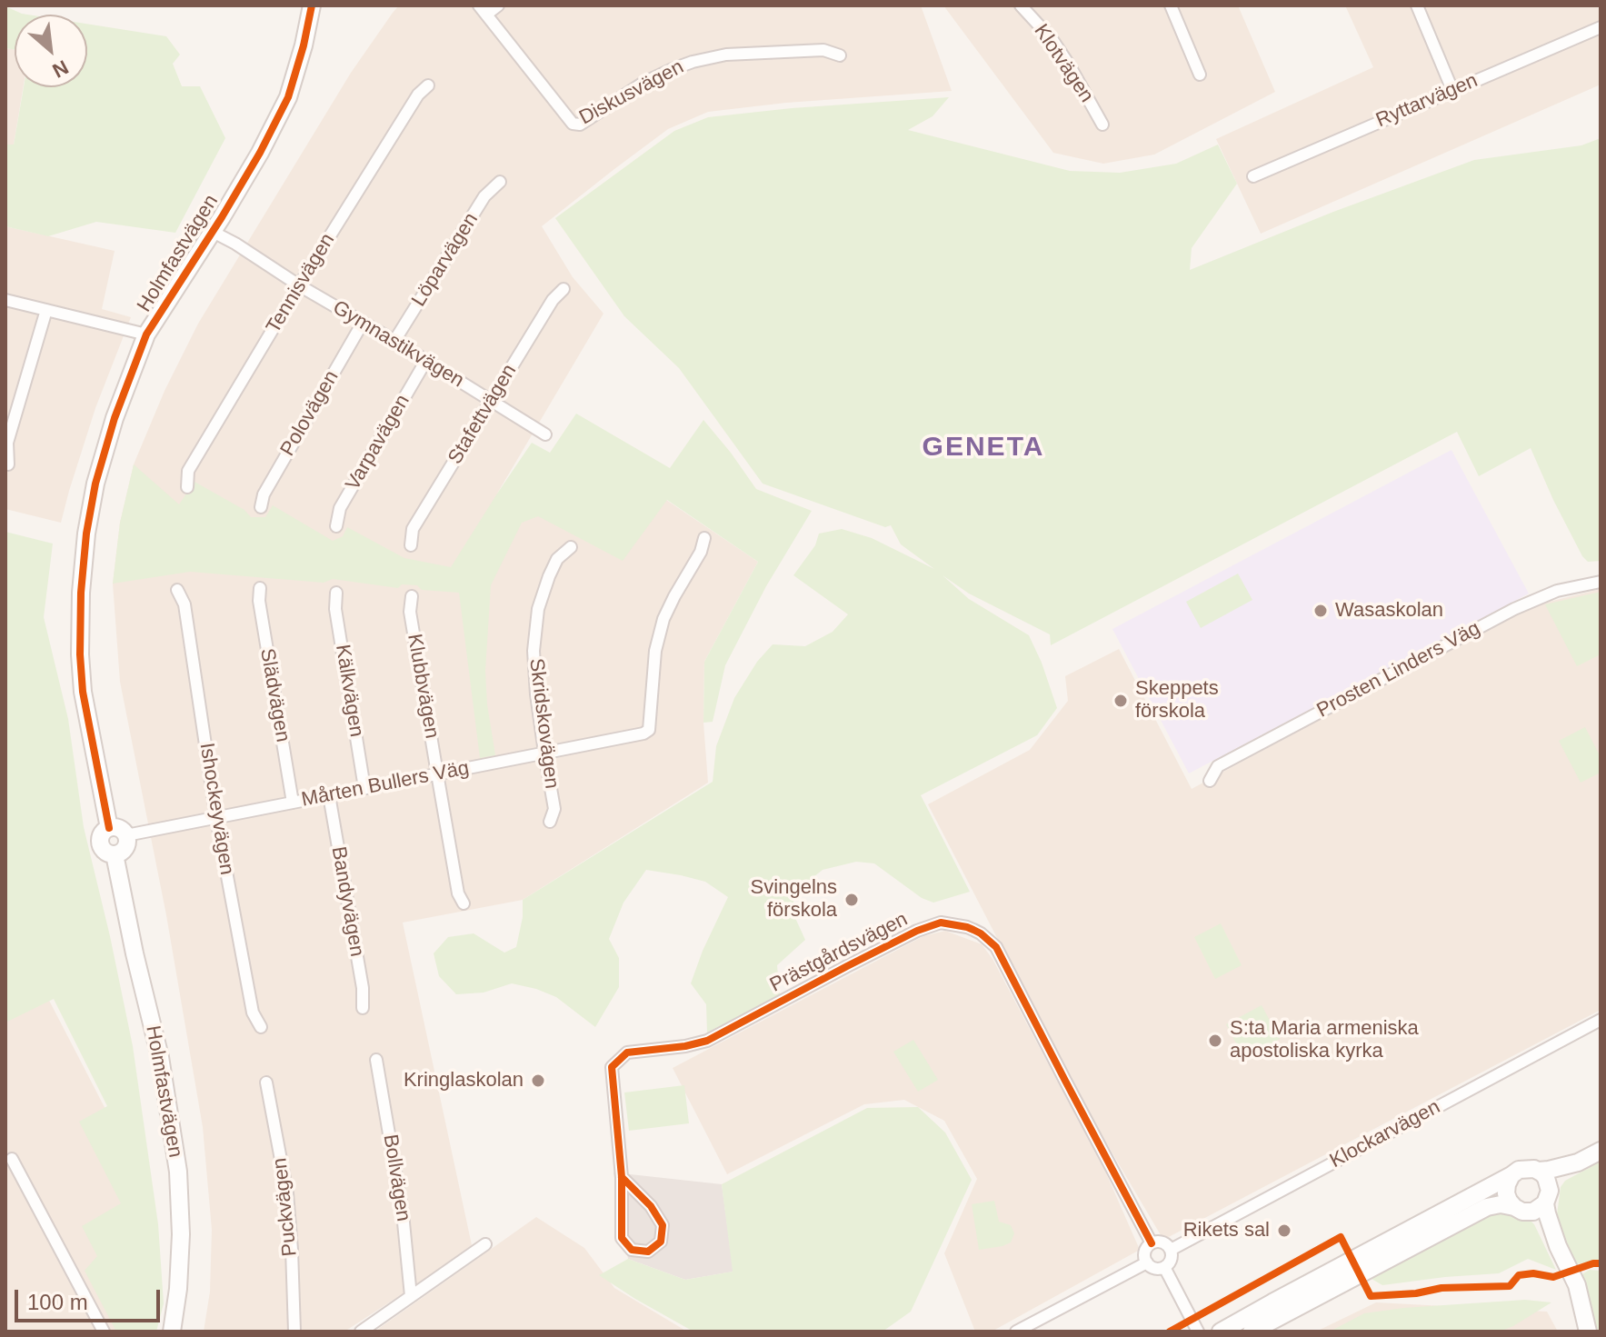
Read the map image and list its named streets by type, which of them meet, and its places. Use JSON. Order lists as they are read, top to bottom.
{
  "streets": {
    "street": [
      "Klotvägen",
      "Diskusvägen",
      "Ryttarvägen",
      "Holmfastvägen",
      "Löparvägen",
      "Tennisvägen",
      "Gymnastikvägen",
      "Polovägen",
      "Stafettvägen",
      "Varpavägen",
      "Prosten Linders Väg",
      "Klubbvägen",
      "Kälkvägen",
      "Slädvägen",
      "Skridskovägen",
      "Mårten Bullers Väg",
      "Ishockeyvägen",
      "Bandyvägen",
      "Prästgårdsvägen",
      "Klockarvägen",
      "Bollvägen",
      "Puckvägen"
    ]
  },
  "crossings": [
    ["Holmfastvägen", "Gymnastikvägen"],
    ["Holmfastvägen", "Mårten Bullers Väg"],
    ["Löparvägen", "Gymnastikvägen"],
    ["Tennisvägen", "Gymnastikvägen"],
    ["Gymnastikvägen", "Polovägen"],
    ["Gymnastikvägen", "Stafettvägen"],
    ["Gymnastikvägen", "Varpavägen"],
    ["Klubbvägen", "Mårten Bullers Väg"],
    ["Kälkvägen", "Mårten Bullers Väg"],
    ["Slädvägen", "Mårten Bullers Väg"],
    ["Skridskovägen", "Mårten Bullers Väg"],
    ["Mårten Bullers Väg", "Ishockeyvägen"],
    ["Mårten Bullers Väg", "Bandyvägen"],
    ["Prästgårdsvägen", "Klockarvägen"]
  ],
  "districts": ["GENETA"],
  "places": [
    "Wasaskolan",
    "Skeppets förskola",
    "Svingelns förskola",
    "S:ta Maria armeniska apostoliska kyrka",
    "Kringlaskolan",
    "Rikets sal"
  ],
  "scale_bar": "100 m",
  "north": "bottom right"
}
